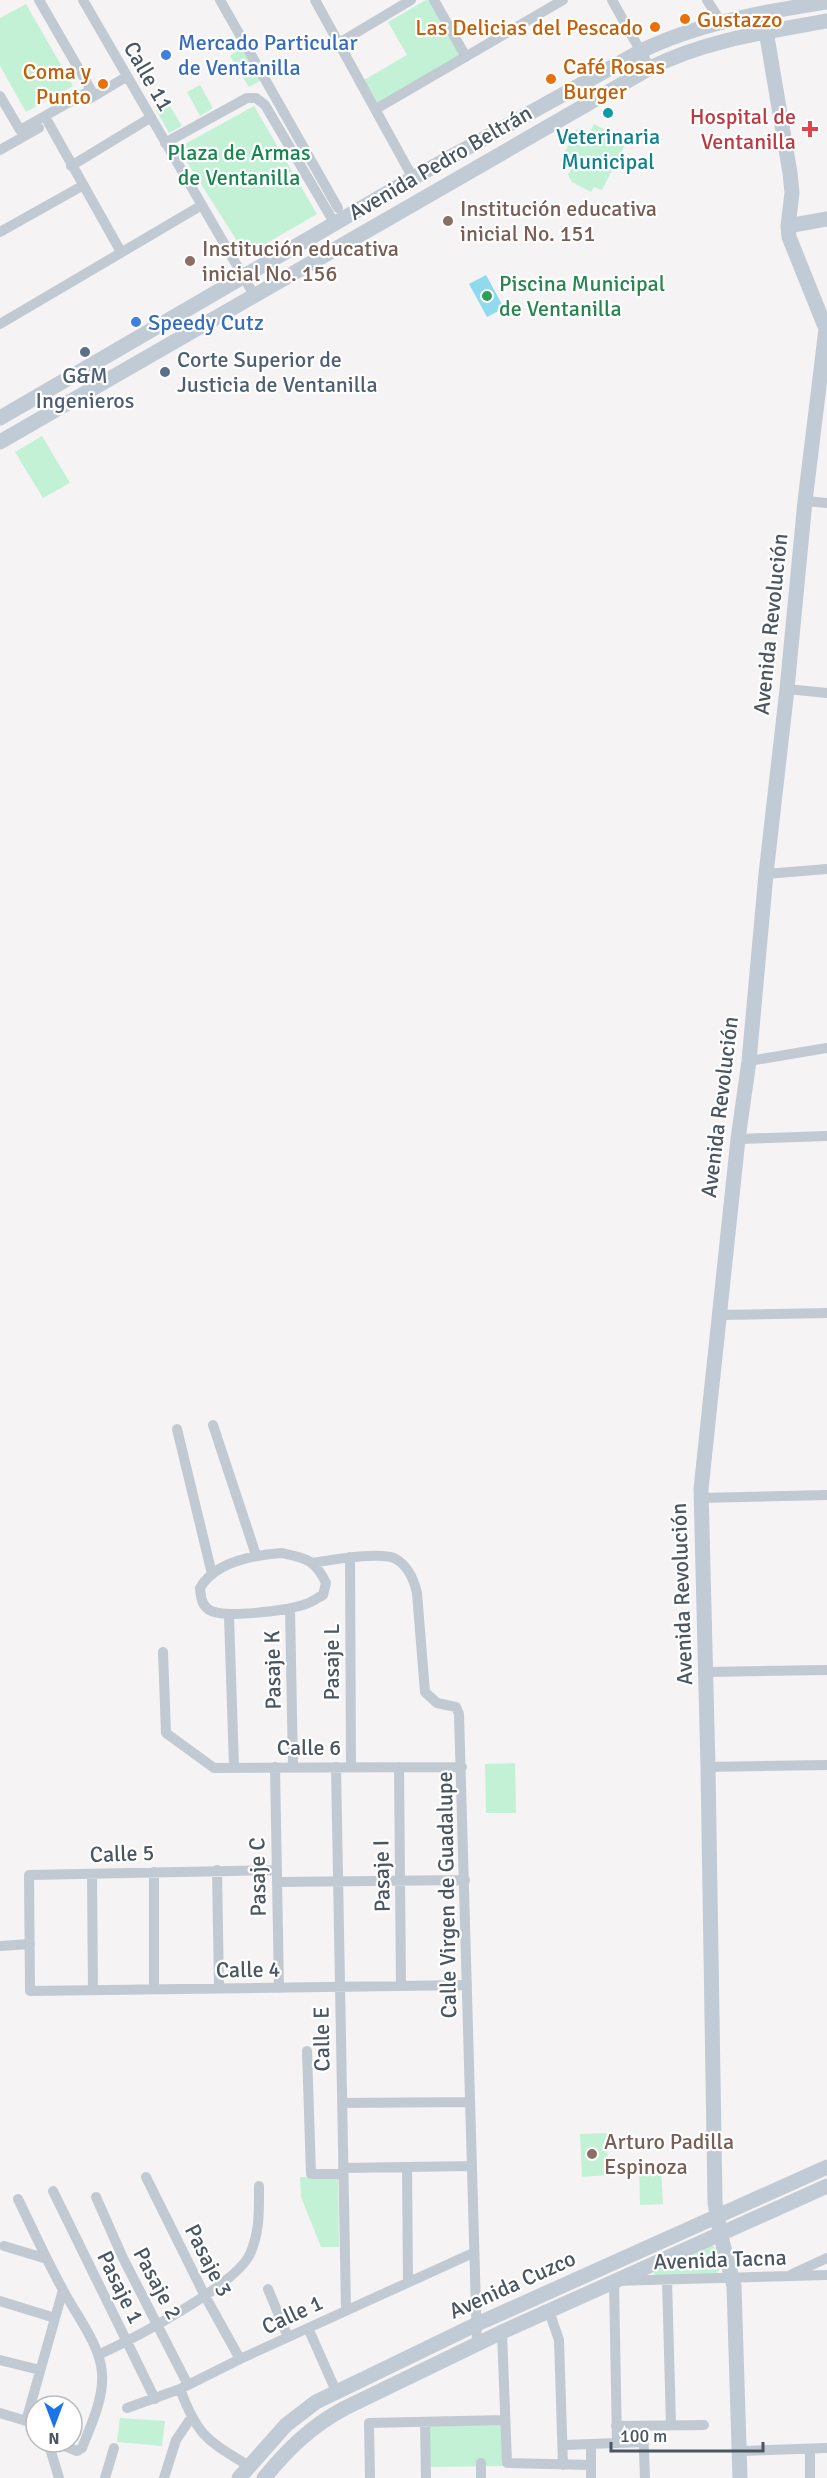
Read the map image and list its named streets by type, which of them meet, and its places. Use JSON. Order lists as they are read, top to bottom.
{
  "streets": {
    "street": [
      "Calle 11",
      "Avenida Pedro Beltrán",
      "Avenida Revolución",
      "Pasaje L",
      "Pasaje K",
      "Calle 6",
      "Calle 5",
      "Pasaje I",
      "Pasaje C",
      "Calle Virgen de Guadalupe",
      "Calle 4",
      "Calle E",
      "Avenida Tacna",
      "Pasaje 3",
      "Pasaje 2",
      "Avenida Cuzco",
      "Pasaje 1",
      "Calle 1"
    ]
  },
  "crossings": [
    ["Calle 11", "Avenida Pedro Beltrán"],
    ["Avenida Pedro Beltrán", "Avenida Revolución"],
    ["Avenida Revolución", "Avenida Tacna"],
    ["Avenida Revolución", "Avenida Cuzco"],
    ["Pasaje L", "Calle 6"],
    ["Pasaje L", "Calle Virgen de Guadalupe"],
    ["Pasaje K", "Calle 6"],
    ["Calle 6", "Pasaje I"],
    ["Calle 6", "Pasaje C"],
    ["Calle 6", "Calle Virgen de Guadalupe"],
    ["Calle 6", "Calle E"],
    ["Calle 5", "Pasaje I"],
    ["Calle 5", "Pasaje C"],
    ["Calle 5", "Calle Virgen de Guadalupe"],
    ["Calle 5", "Calle 4"],
    ["Calle 5", "Calle E"],
    ["Pasaje I", "Calle 4"],
    ["Pasaje C", "Calle 4"],
    ["Calle Virgen de Guadalupe", "Calle 4"],
    ["Calle Virgen de Guadalupe", "Avenida Cuzco"],
    ["Calle Virgen de Guadalupe", "Calle 1"],
    ["Calle 4", "Calle E"],
    ["Calle E", "Calle 1"],
    ["Avenida Tacna", "Avenida Cuzco"],
    ["Pasaje 3", "Calle 1"],
    ["Pasaje 2", "Avenida Cuzco"],
    ["Pasaje 2", "Calle 1"],
    ["Pasaje 1", "Calle 1"]
  ],
  "parks": ["Plaza de Armas de Ventanilla"],
  "places": {
    "other": [
      "Gustazzo",
      "Las Delicias del Pescado",
      "Mercado Particular de Ventanilla",
      "Café Rosas Burger",
      "Coma y Punto",
      "Veterinaria Municipal",
      "Institución educativa inicial No. 151",
      "Institución educativa inicial No. 156",
      "Piscina Municipal de Ventanilla",
      "Speedy Cutz",
      "G&M Ingenieros",
      "Corte Superior de Justicia de Ventanilla",
      "Arturo Padilla Espinoza"
    ],
    "health": ["Hospital de Ventanilla"]
  },
  "scale_bar": "100 m",
  "north": "bottom"
}
